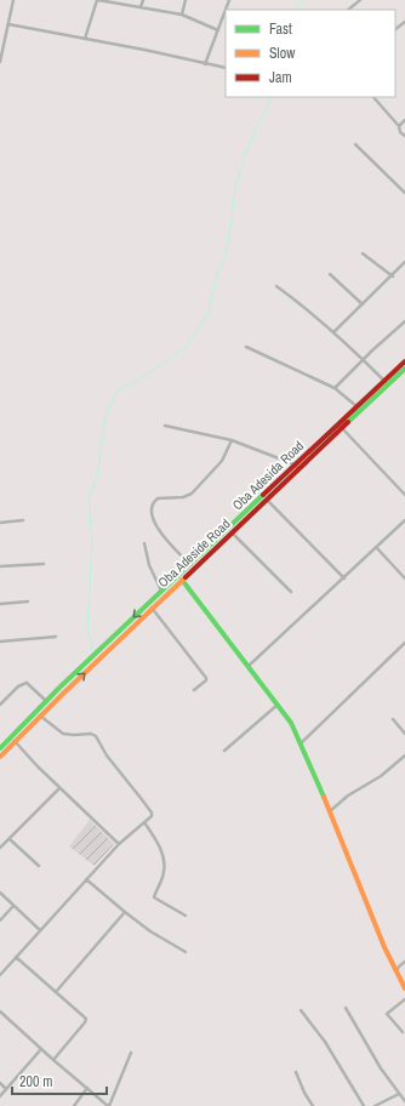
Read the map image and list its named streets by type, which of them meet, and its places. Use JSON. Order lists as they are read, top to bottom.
{
  "streets": {
    "main road": ["Oba Adesida Road", "Oba Adeside Road"]
  },
  "crossings": [
    ["Oba Adesida Road", "Oba Adeside Road"]
  ],
  "legend": ["Fast", "Slow", "Jam"],
  "scale_bar": "200 m"
}
